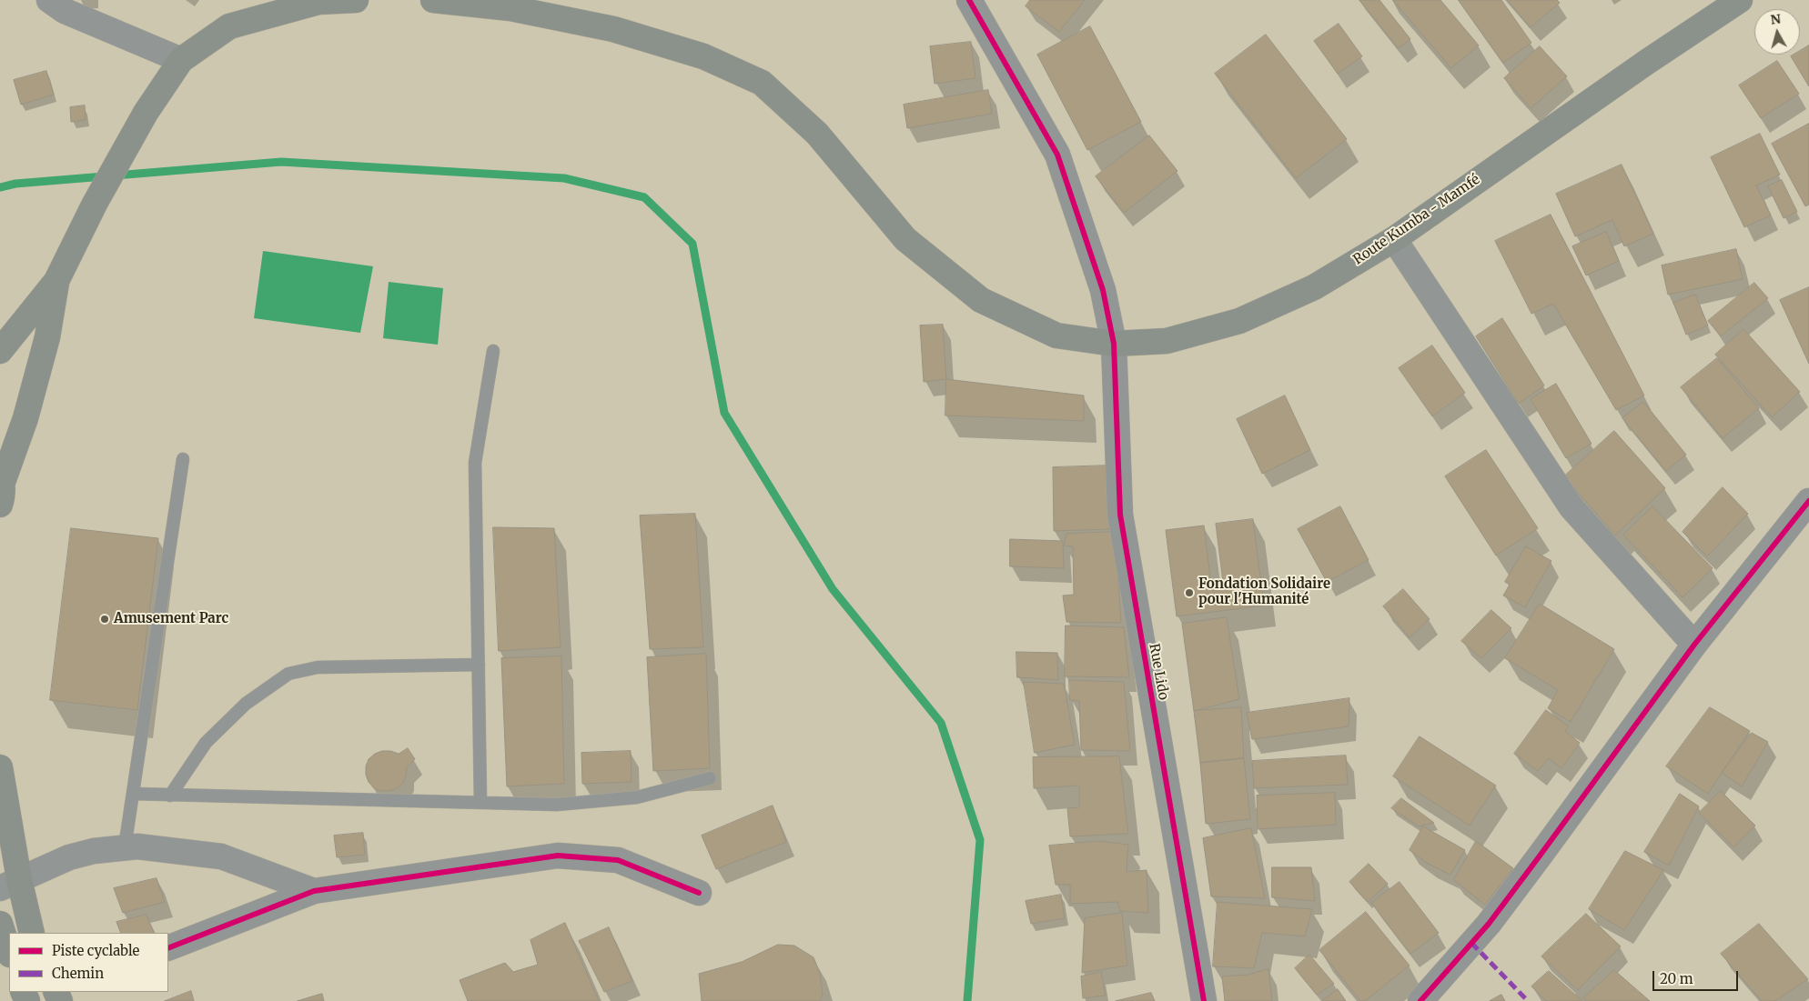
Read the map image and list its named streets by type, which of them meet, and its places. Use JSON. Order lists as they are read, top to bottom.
{
  "streets": {
    "highway": ["Route Kumba - Mamfé"],
    "street": ["Rue Lido"]
  },
  "crossings": [
    ["Route Kumba - Mamfé", "Rue Lido"]
  ],
  "places": ["Fondation Solidaire pour l'Humanité", "Amusement Parc"],
  "legend": ["Piste cyclable", "Chemin"],
  "scale_bar": "20 m",
  "north": "top"
}
